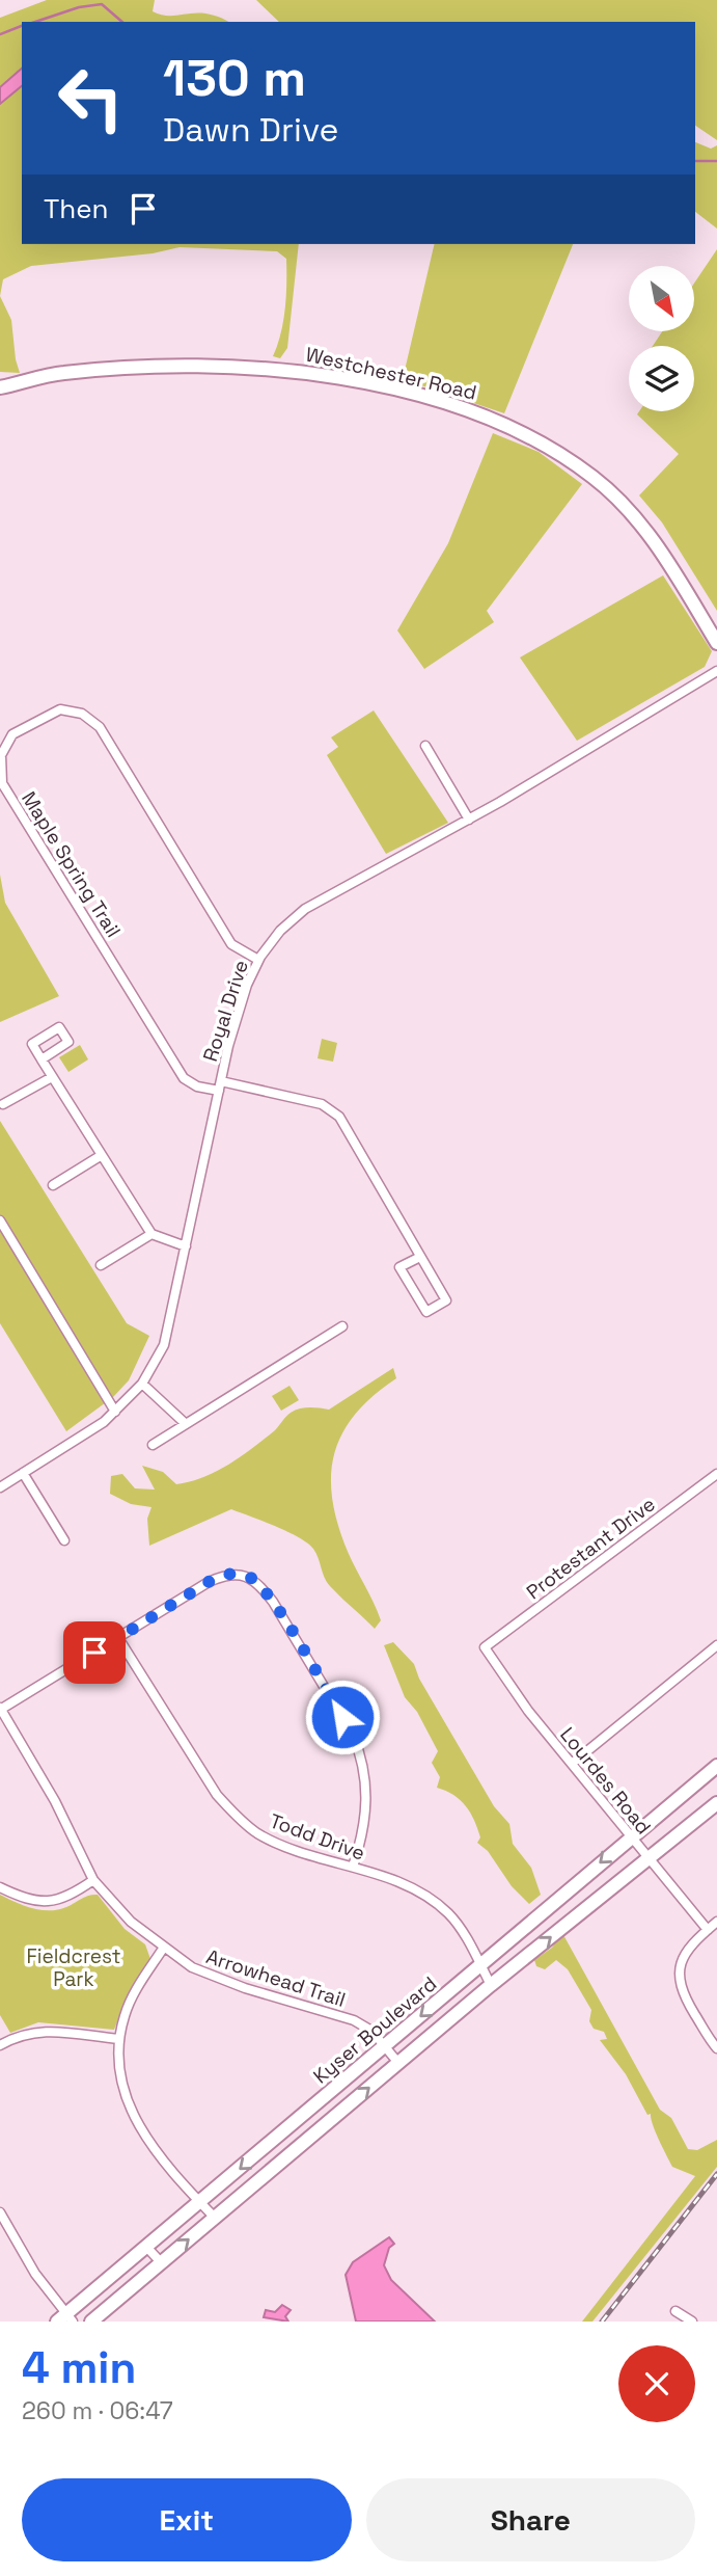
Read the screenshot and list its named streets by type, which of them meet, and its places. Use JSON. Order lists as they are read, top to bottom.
{
  "streets": {
    "street": [
      "Westchester Road",
      "Maple Spring Trail",
      "Royal Drive",
      "Protestant Drive",
      "Lourdes Road",
      "Todd Drive",
      "Arrowhead Trail",
      "Kyser Boulevard"
    ]
  },
  "crossings": [
    ["Maple Spring Trail", "Royal Drive"],
    ["Protestant Drive", "Lourdes Road"],
    ["Lourdes Road", "Kyser Boulevard"],
    ["Todd Drive", "Kyser Boulevard"],
    ["Arrowhead Trail", "Kyser Boulevard"]
  ],
  "parks": ["Fieldcrest Park"],
  "north": "bottom right",
  "page": {
    "turn": ["130 m", "Dawn Drive"],
    "then": "Then",
    "heading": ["4 min", "260 m · 06:47"],
    "buttons": ["Exit", "Share"]
  }
}
